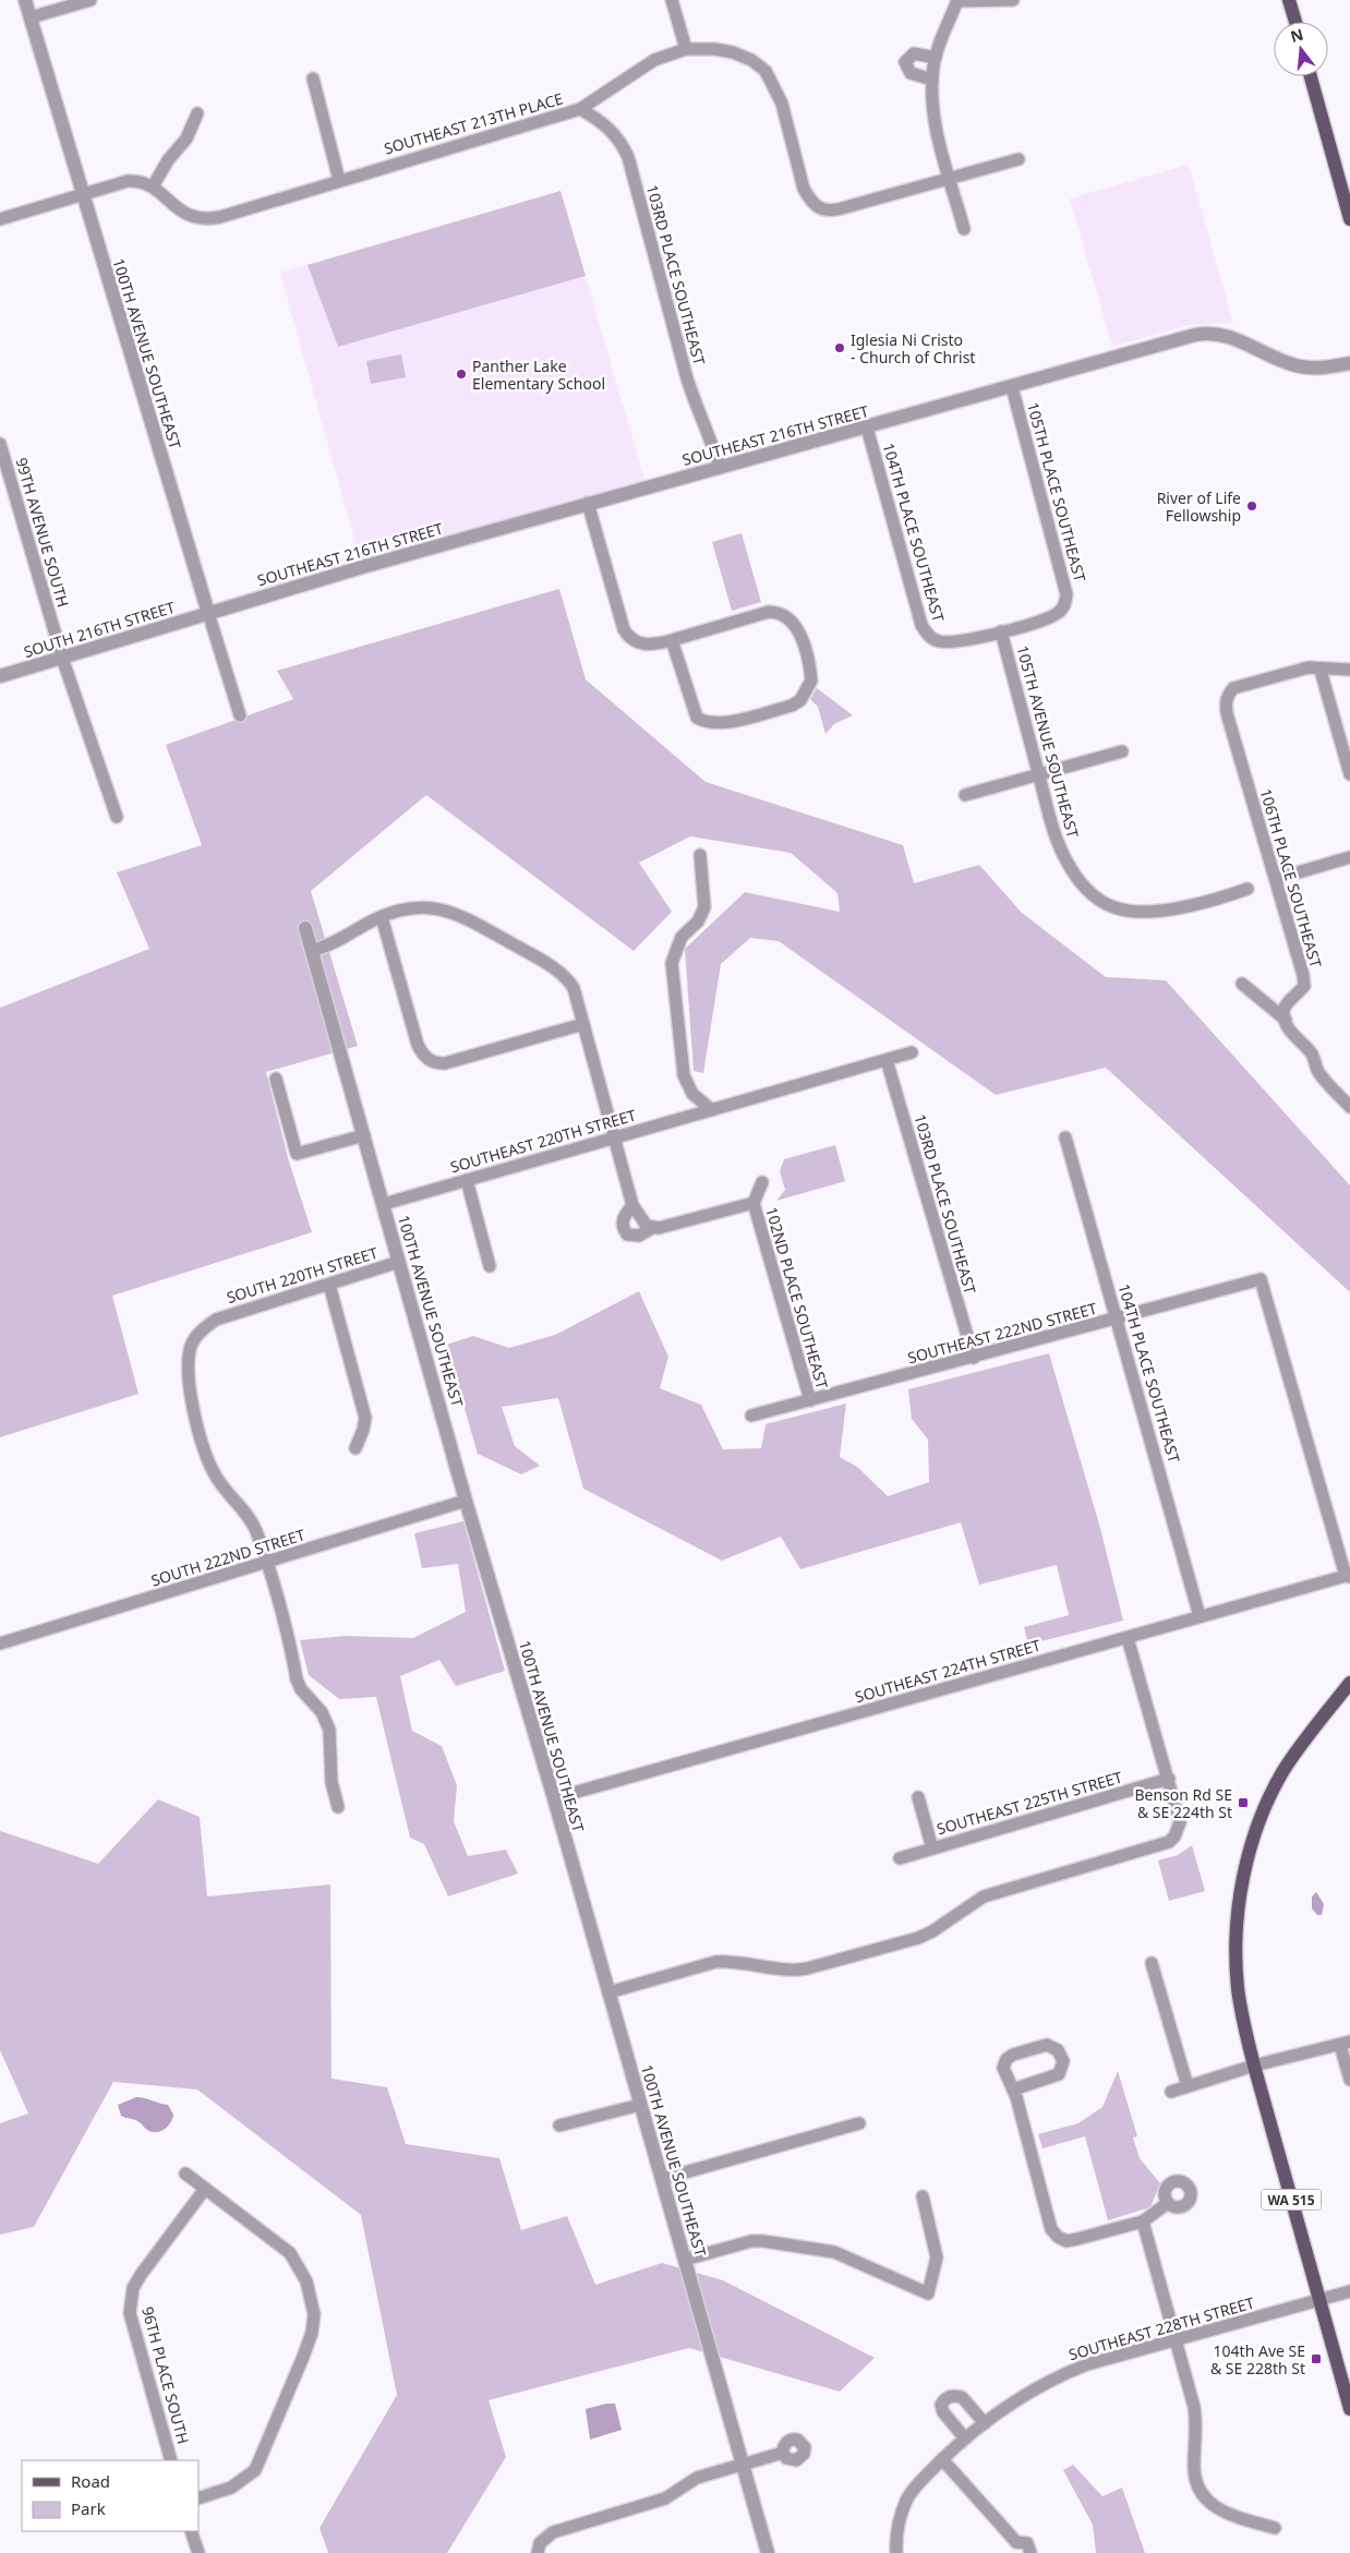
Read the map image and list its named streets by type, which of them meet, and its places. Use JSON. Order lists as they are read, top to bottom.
{
  "streets": {
    "main road": ["WA 515"],
    "street": [
      "SOUTHEAST 213TH PLACE",
      "103RD PLACE SOUTHEAST",
      "100TH AVENUE SOUTHEAST",
      "SOUTHEAST 216TH STREET",
      "105TH PLACE SOUTHEAST",
      "99TH AVENUE SOUTH",
      "104TH PLACE SOUTHEAST",
      "SOUTH 216TH STREET",
      "105TH AVENUE SOUTHEAST",
      "106TH PLACE SOUTHEAST",
      "SOUTHEAST 220TH STREET",
      "SOUTH 220TH STREET",
      "102ND PLACE SOUTHEAST",
      "SOUTHEAST 222ND STREET",
      "SOUTH 222ND STREET",
      "SOUTHEAST 224TH STREET",
      "SOUTHEAST 225TH STREET",
      "SOUTHEAST 228TH STREET",
      "96TH PLACE SOUTH"
    ]
  },
  "crossings": [
    ["SOUTHEAST 213TH PLACE", "103RD PLACE SOUTHEAST"],
    ["103RD PLACE SOUTHEAST", "SOUTHEAST 216TH STREET"],
    ["103RD PLACE SOUTHEAST", "SOUTHEAST 220TH STREET"],
    ["103RD PLACE SOUTHEAST", "SOUTHEAST 222ND STREET"],
    ["100TH AVENUE SOUTHEAST", "SOUTHEAST 216TH STREET"],
    ["100TH AVENUE SOUTHEAST", "SOUTH 216TH STREET"],
    ["100TH AVENUE SOUTHEAST", "SOUTHEAST 220TH STREET"],
    ["100TH AVENUE SOUTHEAST", "SOUTH 220TH STREET"],
    ["100TH AVENUE SOUTHEAST", "SOUTH 222ND STREET"],
    ["100TH AVENUE SOUTHEAST", "SOUTHEAST 224TH STREET"],
    ["SOUTHEAST 216TH STREET", "105TH PLACE SOUTHEAST"],
    ["SOUTHEAST 216TH STREET", "104TH PLACE SOUTHEAST"],
    ["SOUTHEAST 216TH STREET", "SOUTH 216TH STREET"],
    ["105TH PLACE SOUTHEAST", "104TH PLACE SOUTHEAST"],
    ["105TH PLACE SOUTHEAST", "105TH AVENUE SOUTHEAST"],
    ["99TH AVENUE SOUTH", "SOUTH 216TH STREET"],
    ["104TH PLACE SOUTHEAST", "105TH AVENUE SOUTHEAST"],
    ["104TH PLACE SOUTHEAST", "SOUTHEAST 222ND STREET"],
    ["104TH PLACE SOUTHEAST", "SOUTHEAST 224TH STREET"],
    ["SOUTH 220TH STREET", "SOUTH 222ND STREET"],
    ["102ND PLACE SOUTHEAST", "SOUTHEAST 222ND STREET"],
    ["SOUTHEAST 222ND STREET", "SOUTHEAST 224TH STREET"],
    ["WA 515", "SOUTHEAST 228TH STREET"]
  ],
  "places": {
    "other": ["Iglesia Ni Cristo - Church of Christ", "Panther Lake Elementary School", "River of Life Fellowship"],
    "transit": ["Benson Rd SE & SE 224th St", "104th Ave SE & SE 228th St"]
  },
  "legend": ["Road", "Park"],
  "north": "top"
}
